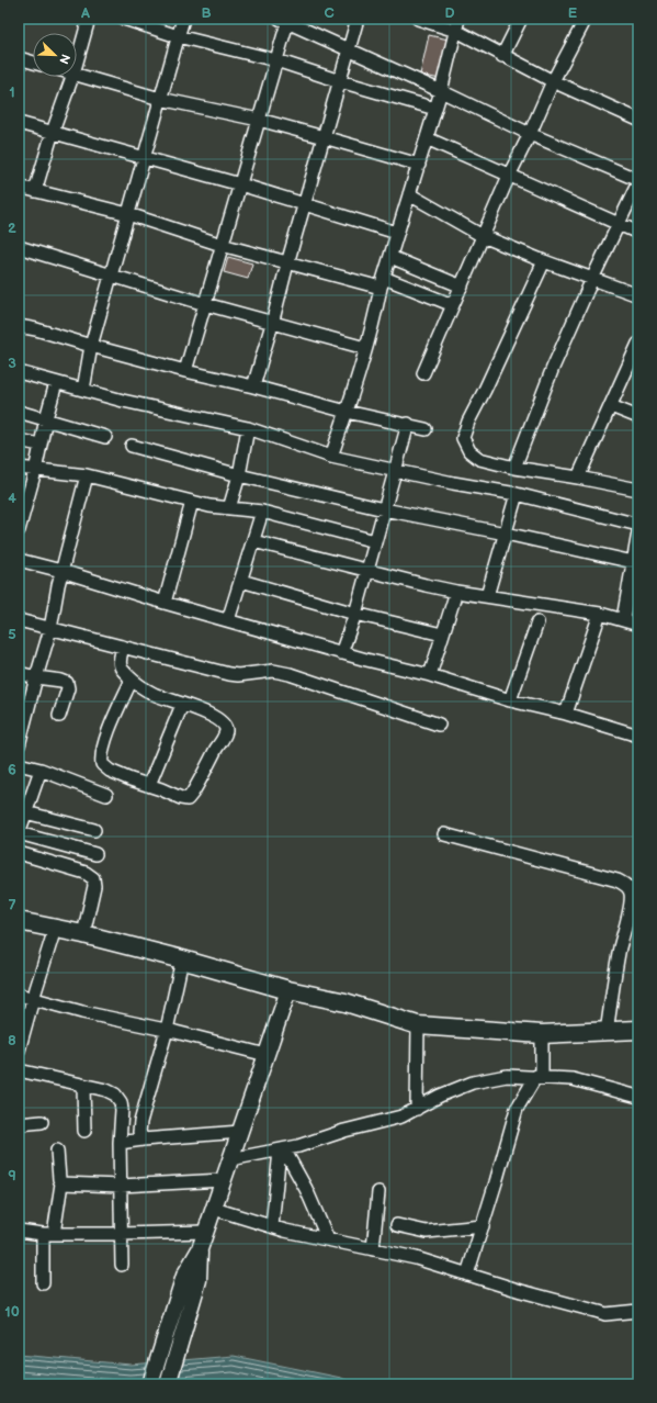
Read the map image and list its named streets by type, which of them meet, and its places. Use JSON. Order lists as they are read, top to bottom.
{
  "north": "bottom right",
  "grid": {
    "columns": [
      "A",
      "B",
      "C",
      "D",
      "E"
    ],
    "rows": [
      "1",
      "2",
      "3",
      "4",
      "5",
      "6",
      "7",
      "8",
      "9",
      "10"
    ]
  }
}
